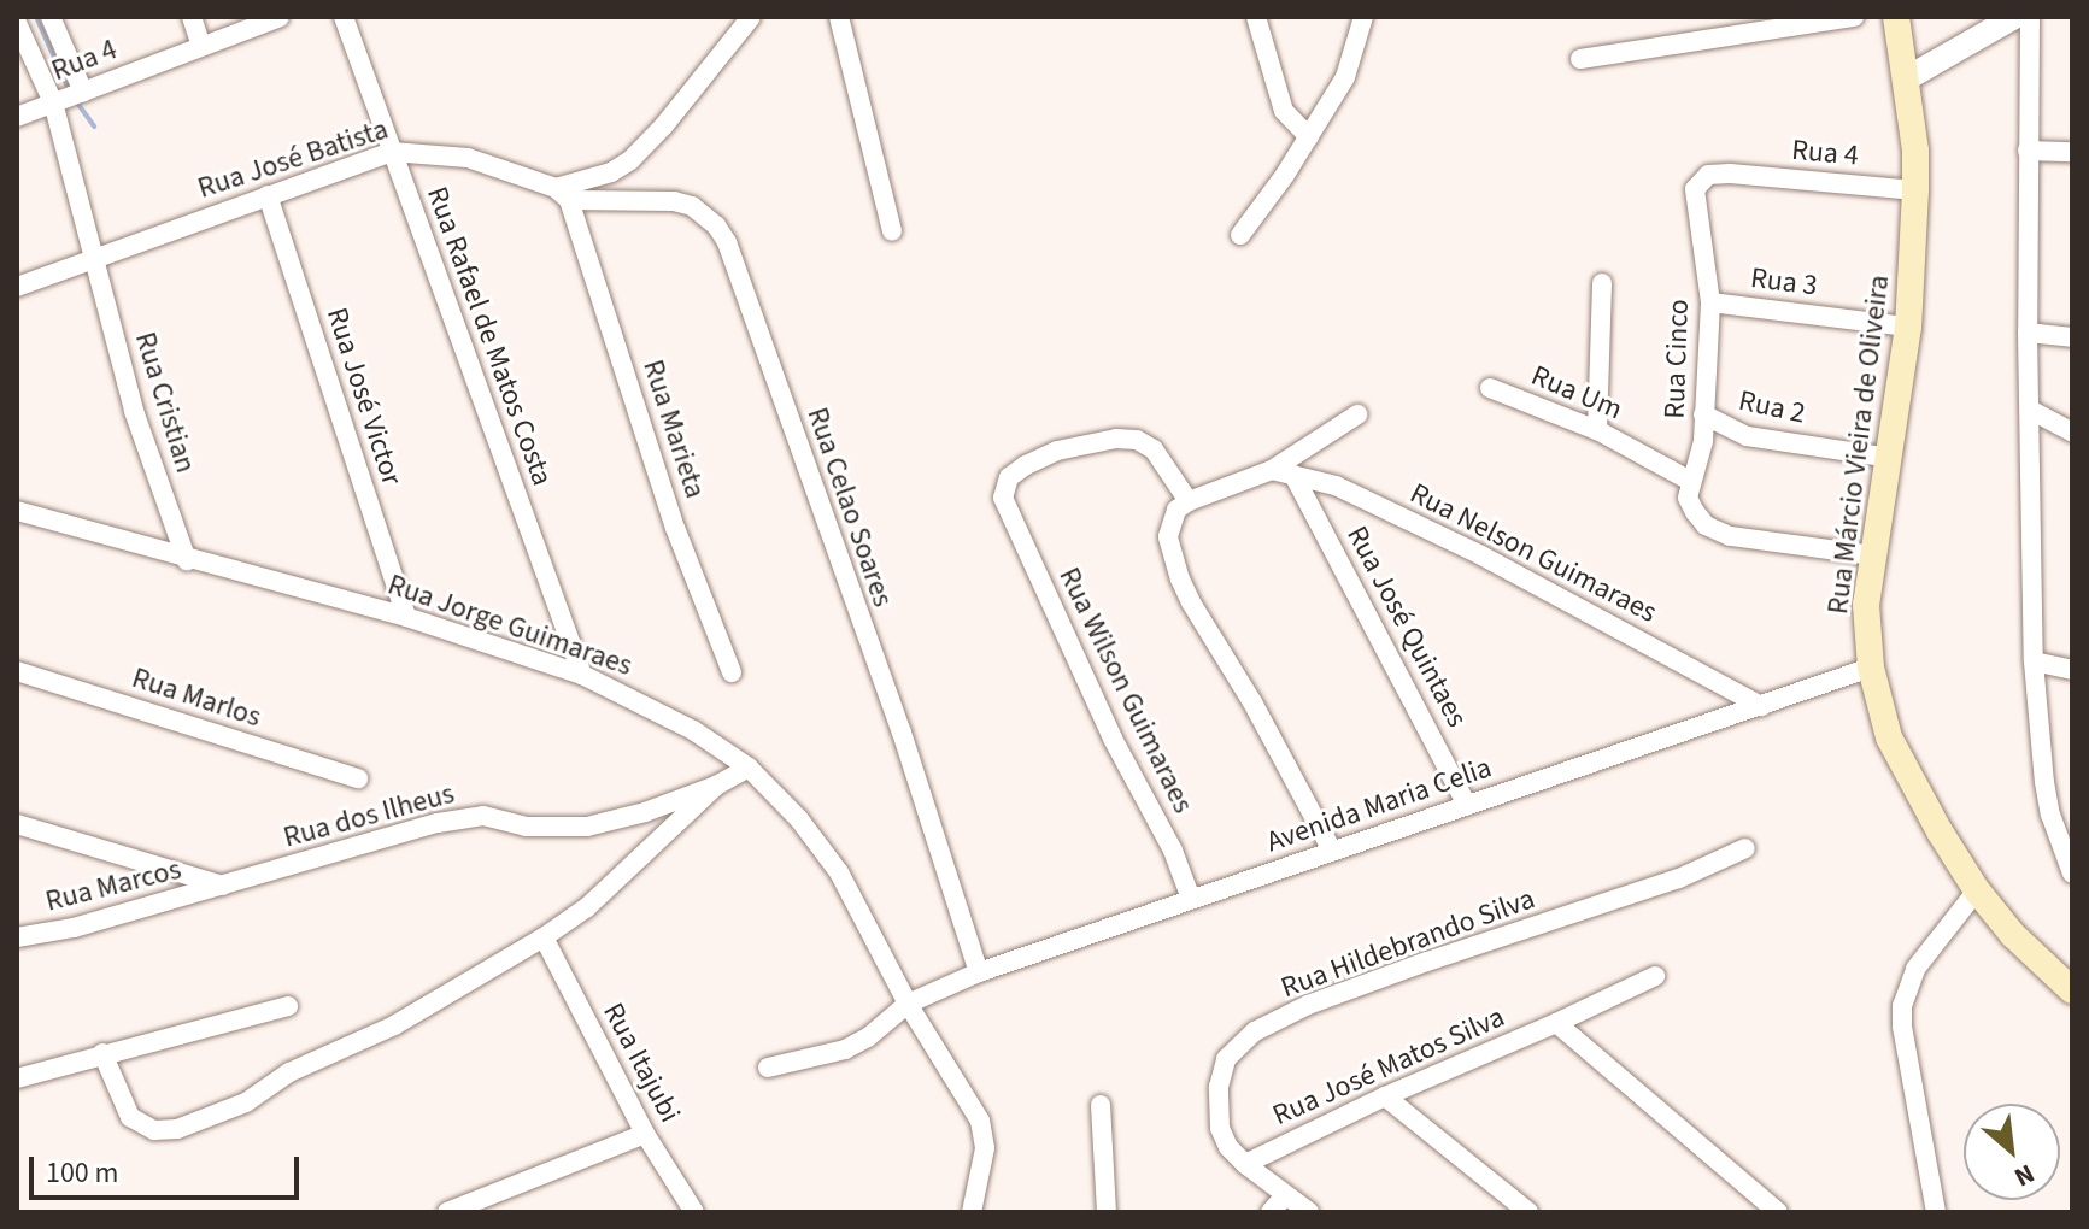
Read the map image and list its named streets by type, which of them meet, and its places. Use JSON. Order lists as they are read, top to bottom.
{
  "streets": {
    "main road": ["Rua Márcio Vieira de Oliveira"],
    "street": [
      "Rua 4",
      "Rua José Batista",
      "Rua 3",
      "Rua Rafael de Matos Costa",
      "Rua Cinco",
      "Rua Um",
      "Rua José Victor",
      "Rua Cristian",
      "Rua 2",
      "Rua Marieta",
      "Rua Celao Soares",
      "Rua Nelson Guimaraes",
      "Rua Jorge Guimaraes",
      "Rua José Quintaes",
      "Rua Wilson Guimaraes",
      "Rua Marlos",
      "Avenida Maria Celia",
      "Rua dos Ilheus",
      "Rua Marcos",
      "Rua Hildebrando Silva",
      "Rua Itajubi",
      "Rua José Matos Silva"
    ]
  },
  "crossings": [
    ["Rua 4", "Rua Cinco"],
    ["Rua 4", "Rua Cristian"],
    ["Rua 4", "Rua Márcio Vieira de Oliveira"],
    ["Rua José Batista", "Rua Rafael de Matos Costa"],
    ["Rua José Batista", "Rua José Victor"],
    ["Rua José Batista", "Rua Cristian"],
    ["Rua José Batista", "Rua Marieta"],
    ["Rua José Batista", "Rua Celao Soares"],
    ["Rua 3", "Rua Cinco"],
    ["Rua 3", "Rua Márcio Vieira de Oliveira"],
    ["Rua Rafael de Matos Costa", "Rua Jorge Guimaraes"],
    ["Rua Cinco", "Rua Um"],
    ["Rua Cinco", "Rua 2"],
    ["Rua Cinco", "Rua Márcio Vieira de Oliveira"],
    ["Rua José Victor", "Rua Jorge Guimaraes"],
    ["Rua Cristian", "Rua Jorge Guimaraes"],
    ["Rua 2", "Rua Márcio Vieira de Oliveira"],
    ["Rua Marieta", "Rua Celao Soares"],
    ["Rua Márcio Vieira de Oliveira", "Avenida Maria Celia"],
    ["Rua Celao Soares", "Avenida Maria Celia"],
    ["Rua Nelson Guimaraes", "Rua José Quintaes"],
    ["Rua Nelson Guimaraes", "Avenida Maria Celia"],
    ["Rua Jorge Guimaraes", "Avenida Maria Celia"],
    ["Rua Jorge Guimaraes", "Rua dos Ilheus"],
    ["Rua José Quintaes", "Avenida Maria Celia"],
    ["Rua Wilson Guimaraes", "Avenida Maria Celia"],
    ["Rua dos Ilheus", "Rua Marcos"],
    ["Rua Hildebrando Silva", "Rua José Matos Silva"]
  ],
  "scale_bar": "100 m",
  "north": "bottom right"
}
